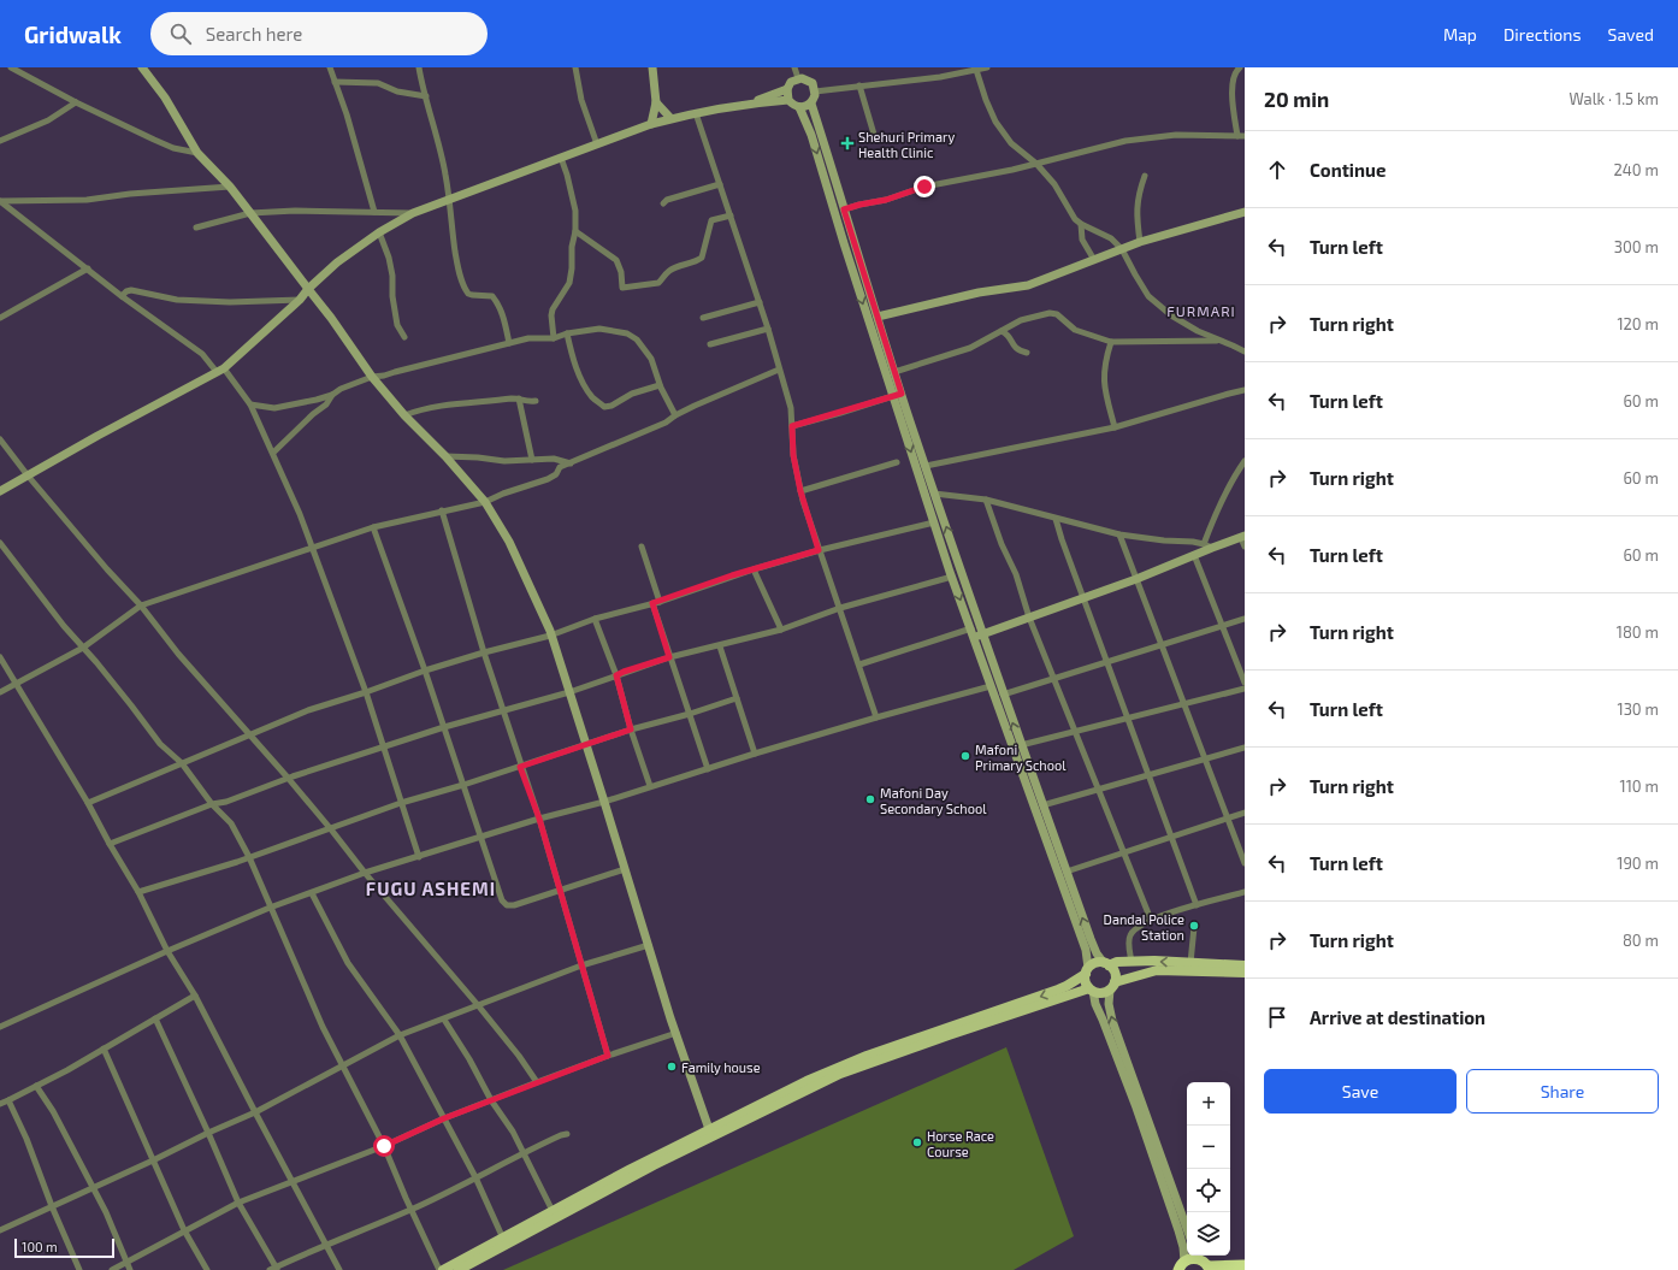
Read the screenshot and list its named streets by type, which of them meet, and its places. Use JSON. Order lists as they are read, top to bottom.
{
  "districts": ["FURMARI", "FUGU ASHEMI"],
  "places": {
    "health": ["Shehuri Primary Health Clinic"],
    "other": [
      "Mafoni Primary School",
      "Mafoni Day Secondary School",
      "Dandal Police Station",
      "Family house",
      "Horse Race Course"
    ]
  },
  "scale_bar": "100 m",
  "page": {
    "header": "Gridwalk",
    "search": "Search here",
    "nav": ["Map", "Directions", "Saved"],
    "heading": ["20 min", "Walk · 1.5 km"],
    "list": [
      ["Continue", "240 m"],
      ["Turn left", "300 m"],
      ["Turn right", "120 m"],
      ["Turn left", "60 m"],
      ["Turn right", "60 m"],
      ["Turn left", "60 m"],
      ["Turn right", "180 m"],
      ["Turn left", "130 m"],
      ["Turn right", "110 m"],
      ["Turn left", "190 m"],
      ["Turn right", "80 m"],
      "Arrive at destination"
    ],
    "buttons": ["Save", "Share"],
    "map_buttons": ["+", "−"],
    "scale": "100 m"
  }
}
